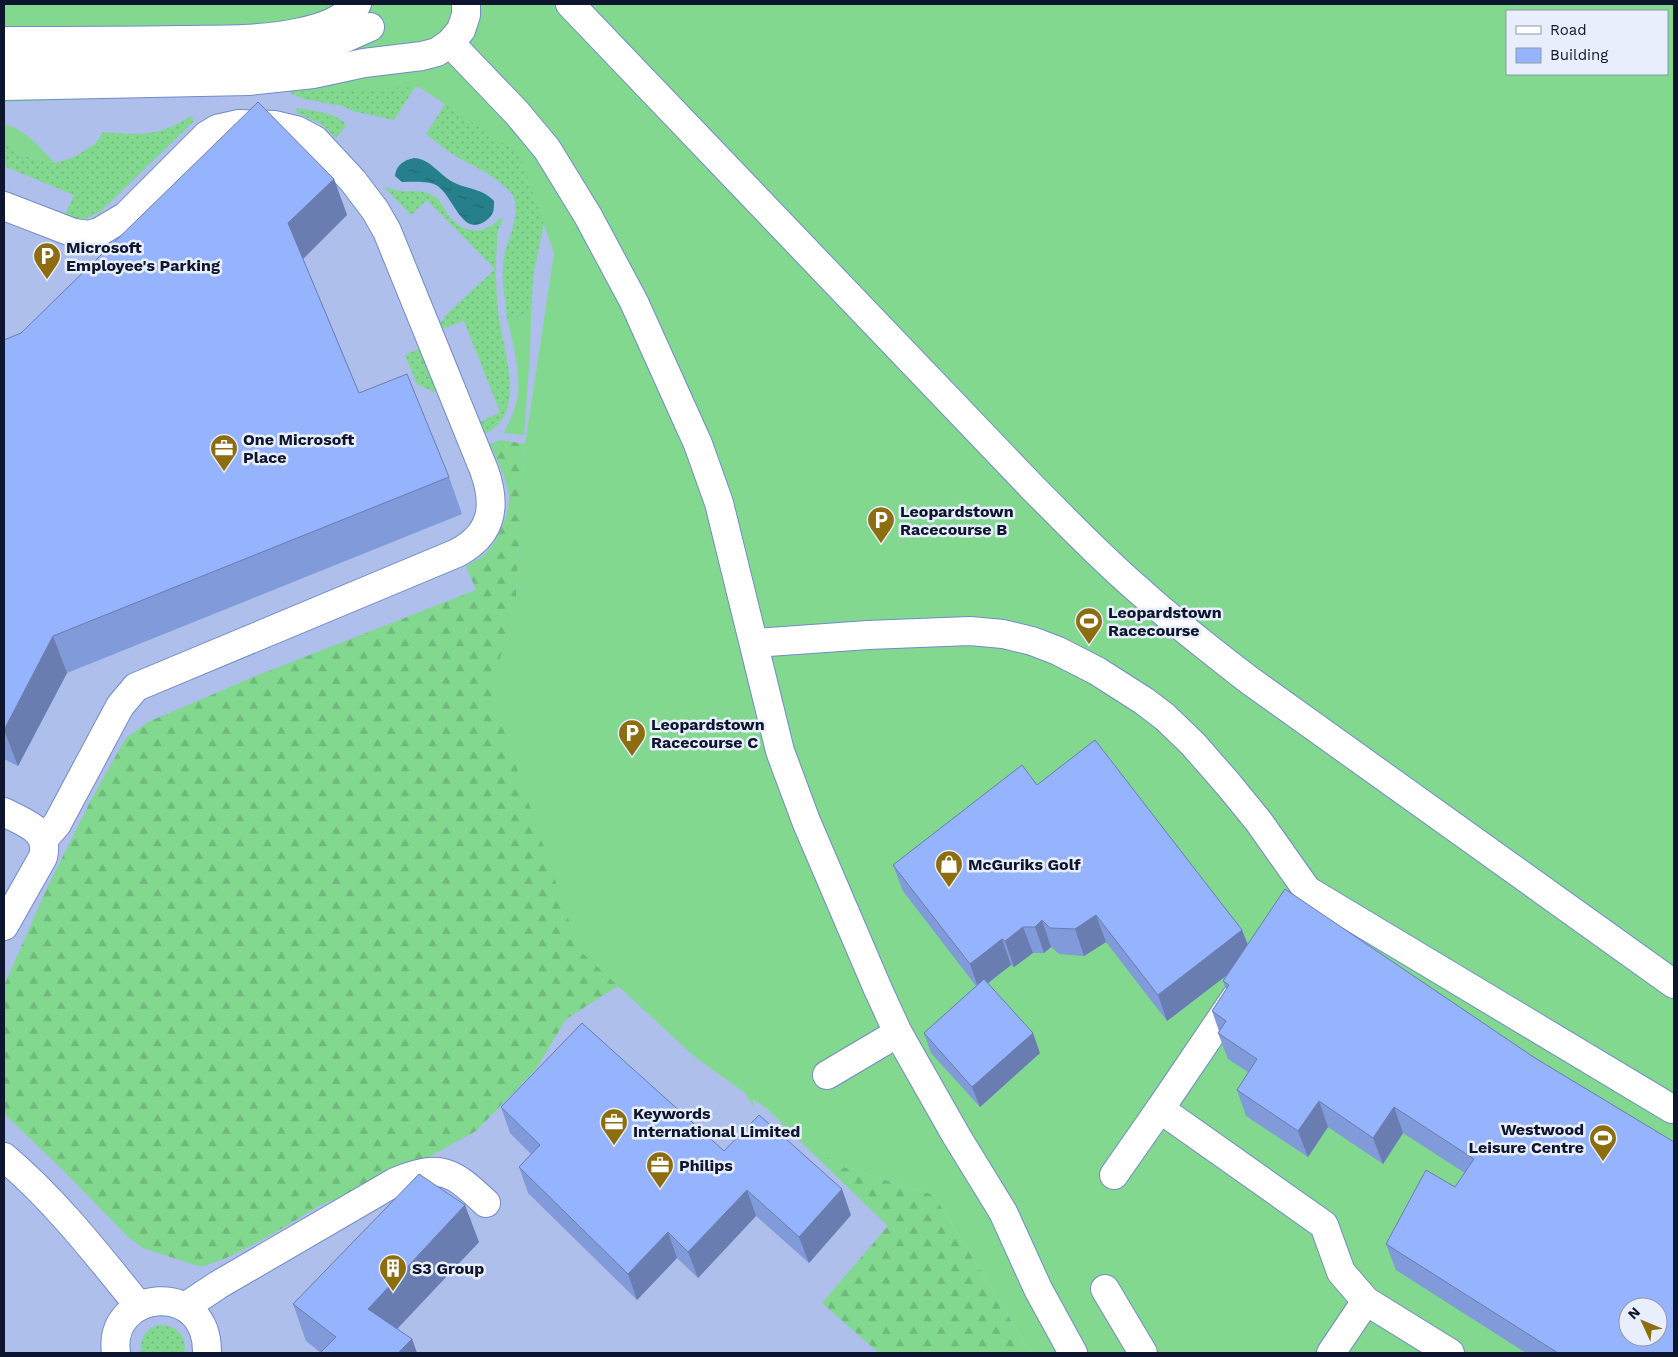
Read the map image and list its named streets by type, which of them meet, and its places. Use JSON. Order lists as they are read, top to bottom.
{
  "places": {
    "parking": ["Microsoft Employee's Parking", "Leopardstown Racecourse B", "Leopardstown Racecourse C"],
    "office": ["One Microsoft Place", "Keywords International Limited", "Philips"],
    "sports": ["Leopardstown Racecourse", "Westwood Leisure Centre"],
    "shop": ["McGuriks Golf"],
    "building": ["S3 Group"]
  },
  "legend": ["Road", "Building"],
  "north": "top left"
}
